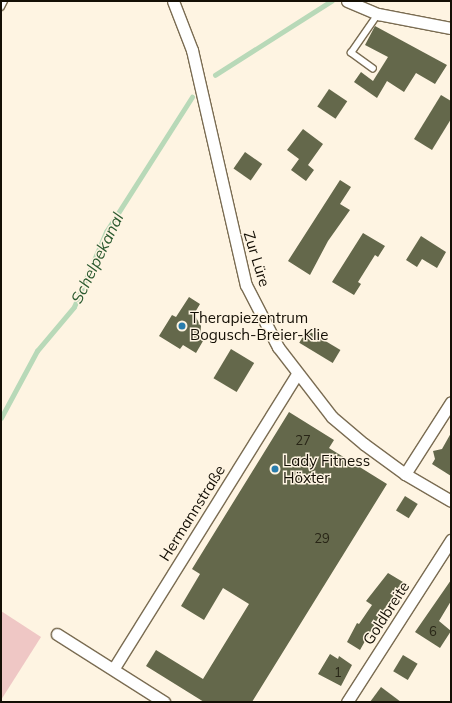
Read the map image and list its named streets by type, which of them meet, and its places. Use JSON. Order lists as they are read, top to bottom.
{
  "streets": {
    "street": ["Zur Lüre", "Hermannstraße", "Goldbreite"]
  },
  "crossings": [
    ["Zur Lüre", "Hermannstraße"]
  ],
  "water": ["Schelpekanal"],
  "places": ["Therapiezentrum Bogusch-Breier-Klie", "Lady Fitness Höxter"],
  "house_numbers": [
    "27",
    "29",
    "6",
    "1"
  ]
}
